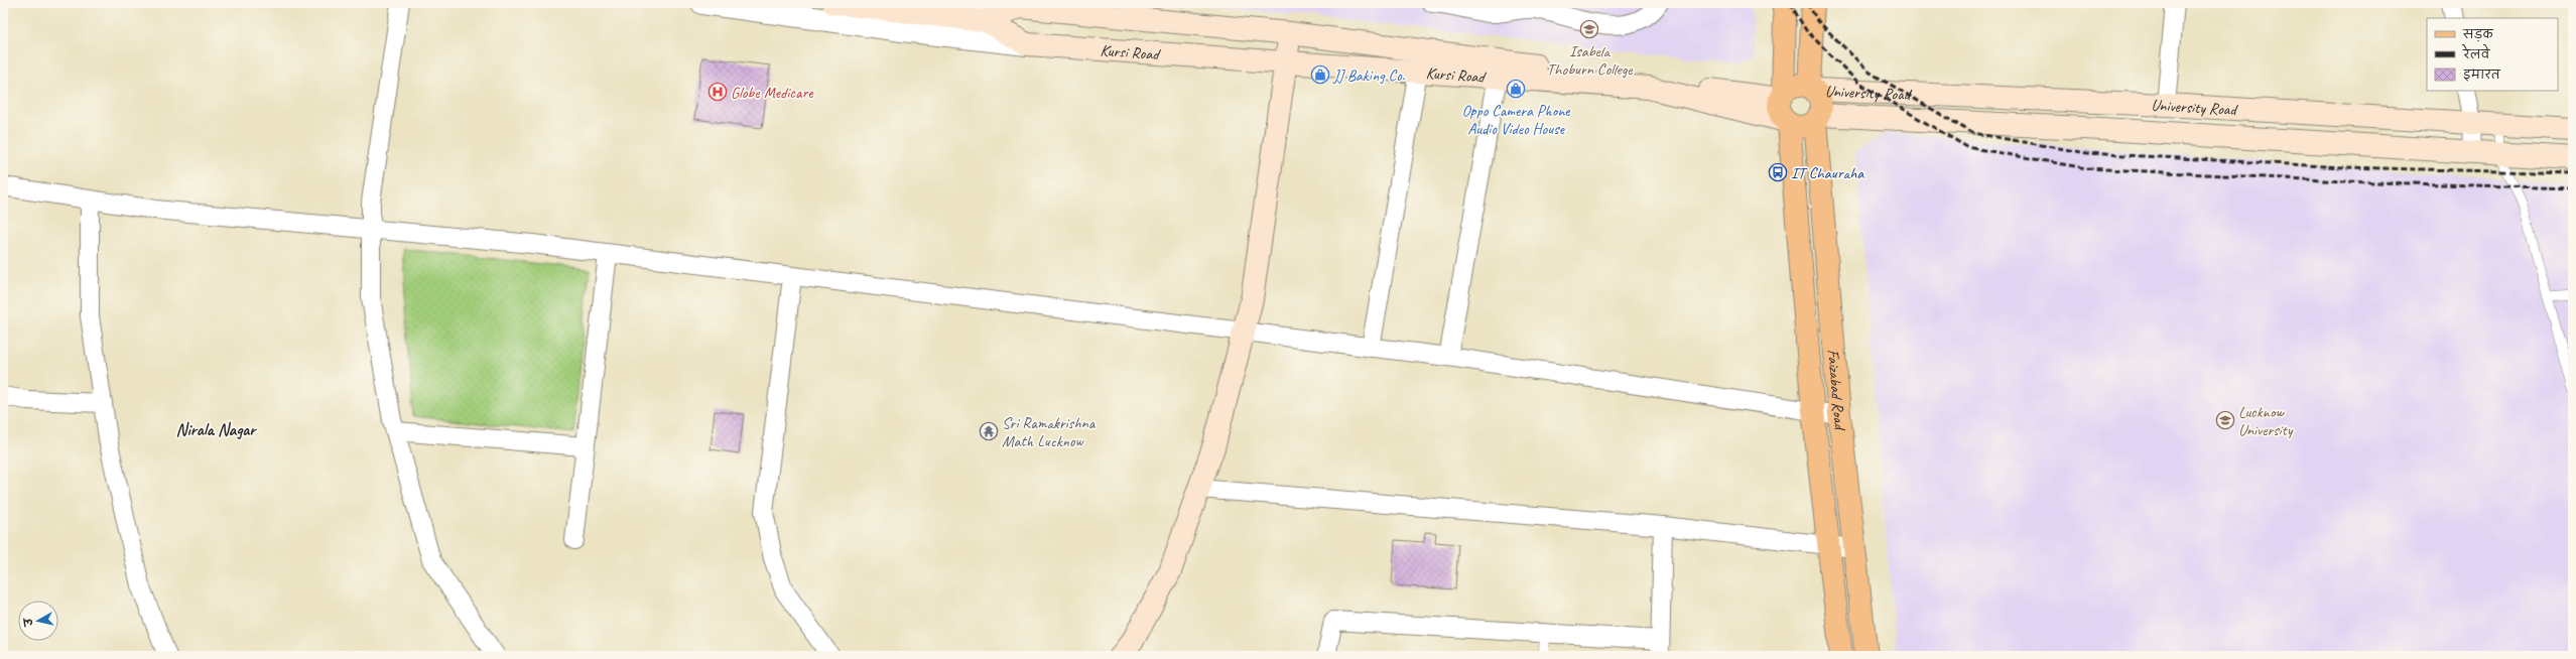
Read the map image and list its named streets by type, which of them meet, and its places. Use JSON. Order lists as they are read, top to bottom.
{
  "streets": {
    "main road": ["Kursi Road", "University Road", "Faizabad Road"]
  },
  "crossings": [
    ["Kursi Road", "University Road"],
    ["Kursi Road", "Faizabad Road"],
    ["University Road", "Faizabad Road"]
  ],
  "districts": ["Nirala Nagar"],
  "places": {
    "school or university": ["Isabela Thoburn College", "Lucknow University"],
    "shop": ["JJ Baking Co.", "Oppo Camera Phone Audio Video House"],
    "hospital": ["Globe Medicare"],
    "bus stop": ["IT Chauraha"],
    "temple": ["Sri Ramakrishna Math Lucknow"]
  },
  "legend": ["सड़क", "रेलवे", "इमारत"],
  "north": "left"
}
